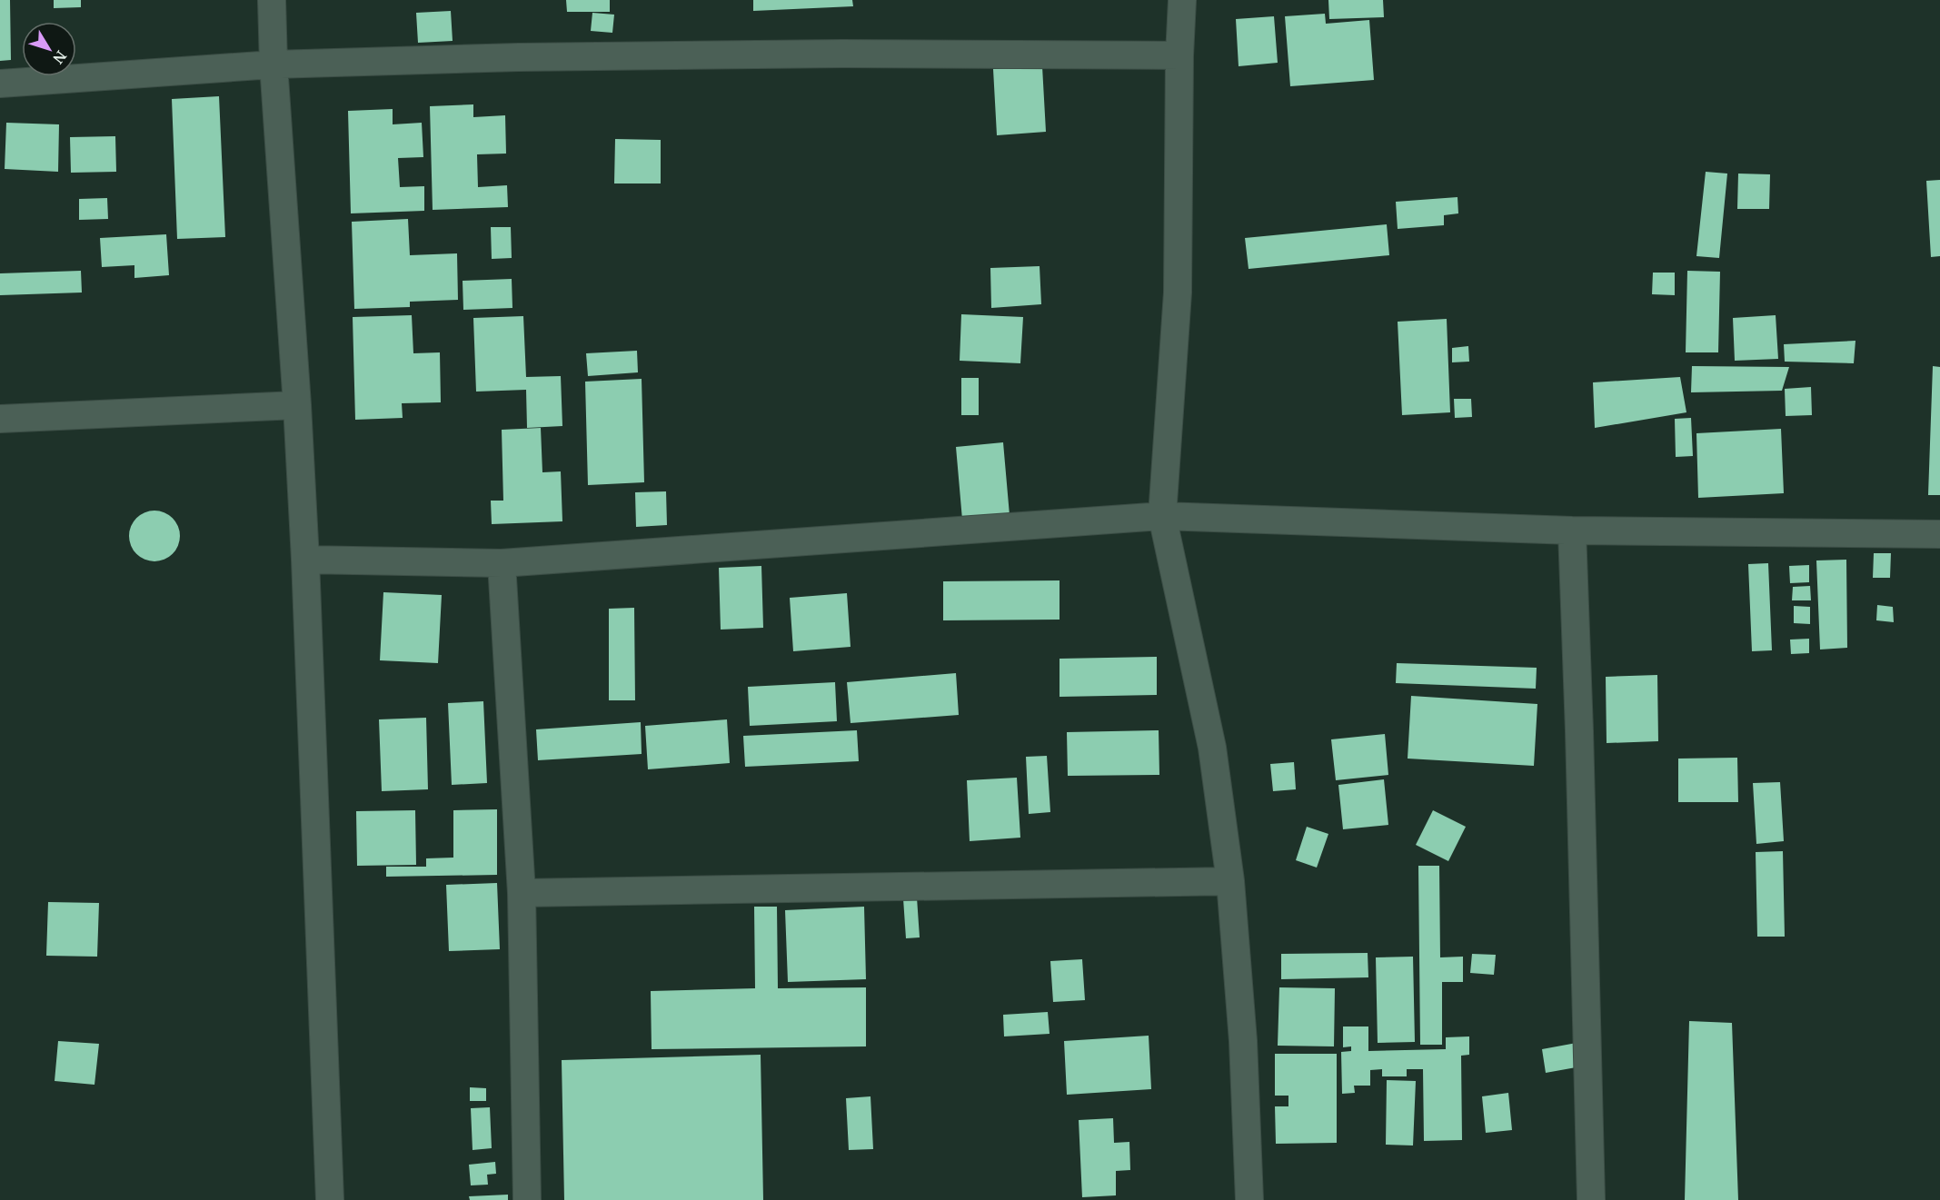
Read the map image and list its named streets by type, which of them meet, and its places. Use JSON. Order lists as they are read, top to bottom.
{
  "north": "bottom right"
}
